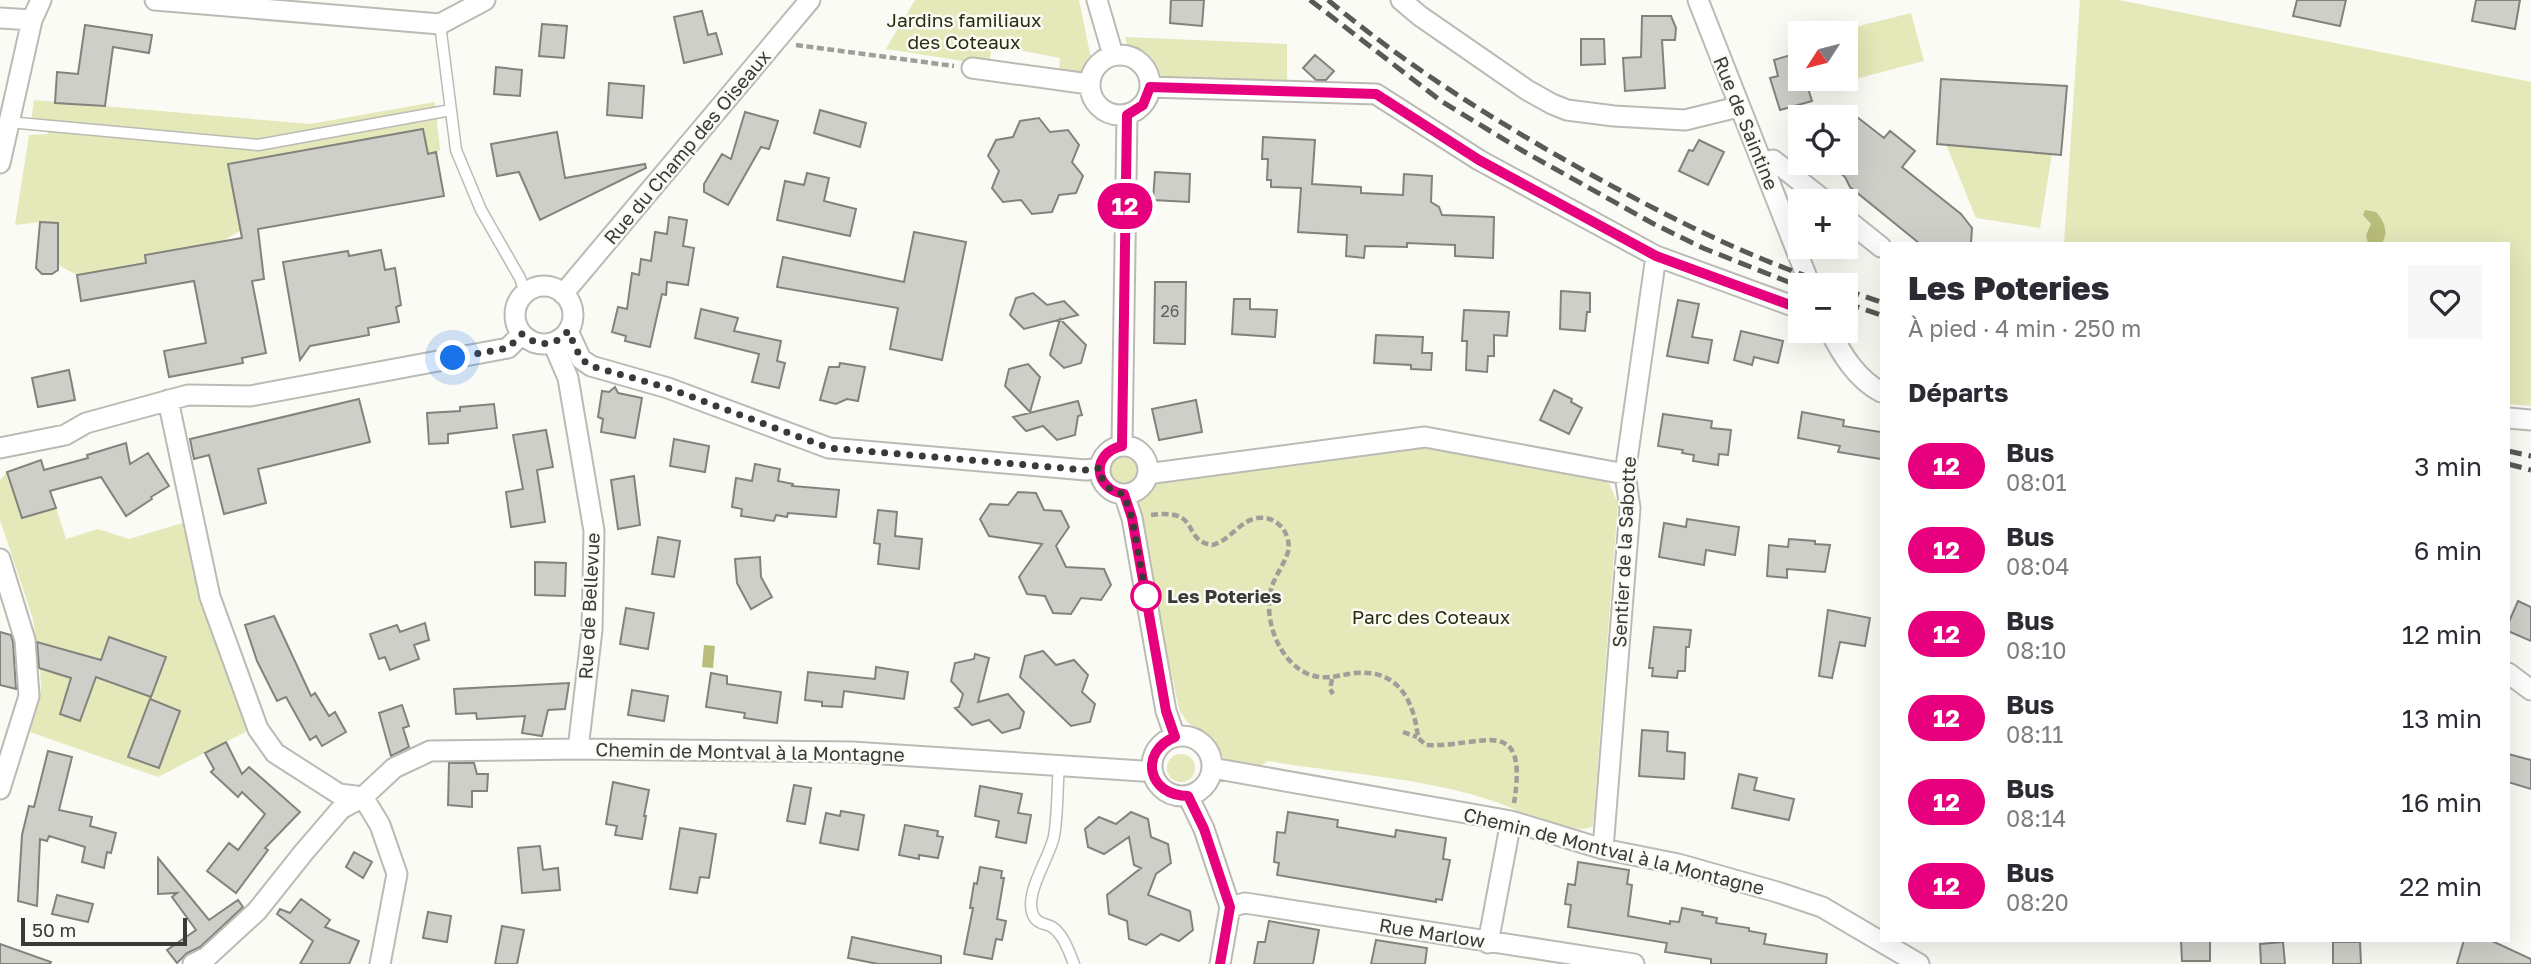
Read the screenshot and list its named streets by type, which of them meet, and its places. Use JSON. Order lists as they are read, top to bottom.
{
  "streets": {
    "street": [
      "Rue de Saintine",
      "Rue du Champ des Oiseaux",
      "Sentier de la Sabotte",
      "Rue de Bellevue",
      "Chemin de Montval à la Montagne",
      "Rue Marlow"
    ]
  },
  "crossings": [
    ["Rue du Champ des Oiseaux", "Rue de Bellevue"],
    ["Sentier de la Sabotte", "Chemin de Montval à la Montagne"],
    ["Rue de Bellevue", "Chemin de Montval à la Montagne"]
  ],
  "parks": ["Jardins familiaux des Coteaux", "Parc des Coteaux"],
  "places": ["Les Poteries"],
  "lines": ["bus line 12"],
  "house_numbers": ["26"],
  "scale_bar": "50 m",
  "north": "bottom left",
  "page": {
    "on_map": "12",
    "map_buttons": ["+", "−"],
    "heading": [
      ["Les Poteries", "À pied · 4 min · 250 m"],
      "Départs"
    ],
    "list": [
      {
        "mark": "12",
        "name": "Bus",
        "note": "08:01",
        "value": "3 min"
      },
      {
        "mark": "12",
        "name": "Bus",
        "note": "08:04",
        "value": "6 min"
      },
      {
        "mark": "12",
        "name": "Bus",
        "note": "08:10",
        "value": "12 min"
      },
      {
        "mark": "12",
        "name": "Bus",
        "note": "08:11",
        "value": "13 min"
      },
      {
        "mark": "12",
        "name": "Bus",
        "note": "08:14",
        "value": "16 min"
      },
      {
        "mark": "12",
        "name": "Bus",
        "note": "08:20",
        "value": "22 min"
      }
    ],
    "scale": "50 m"
  }
}
